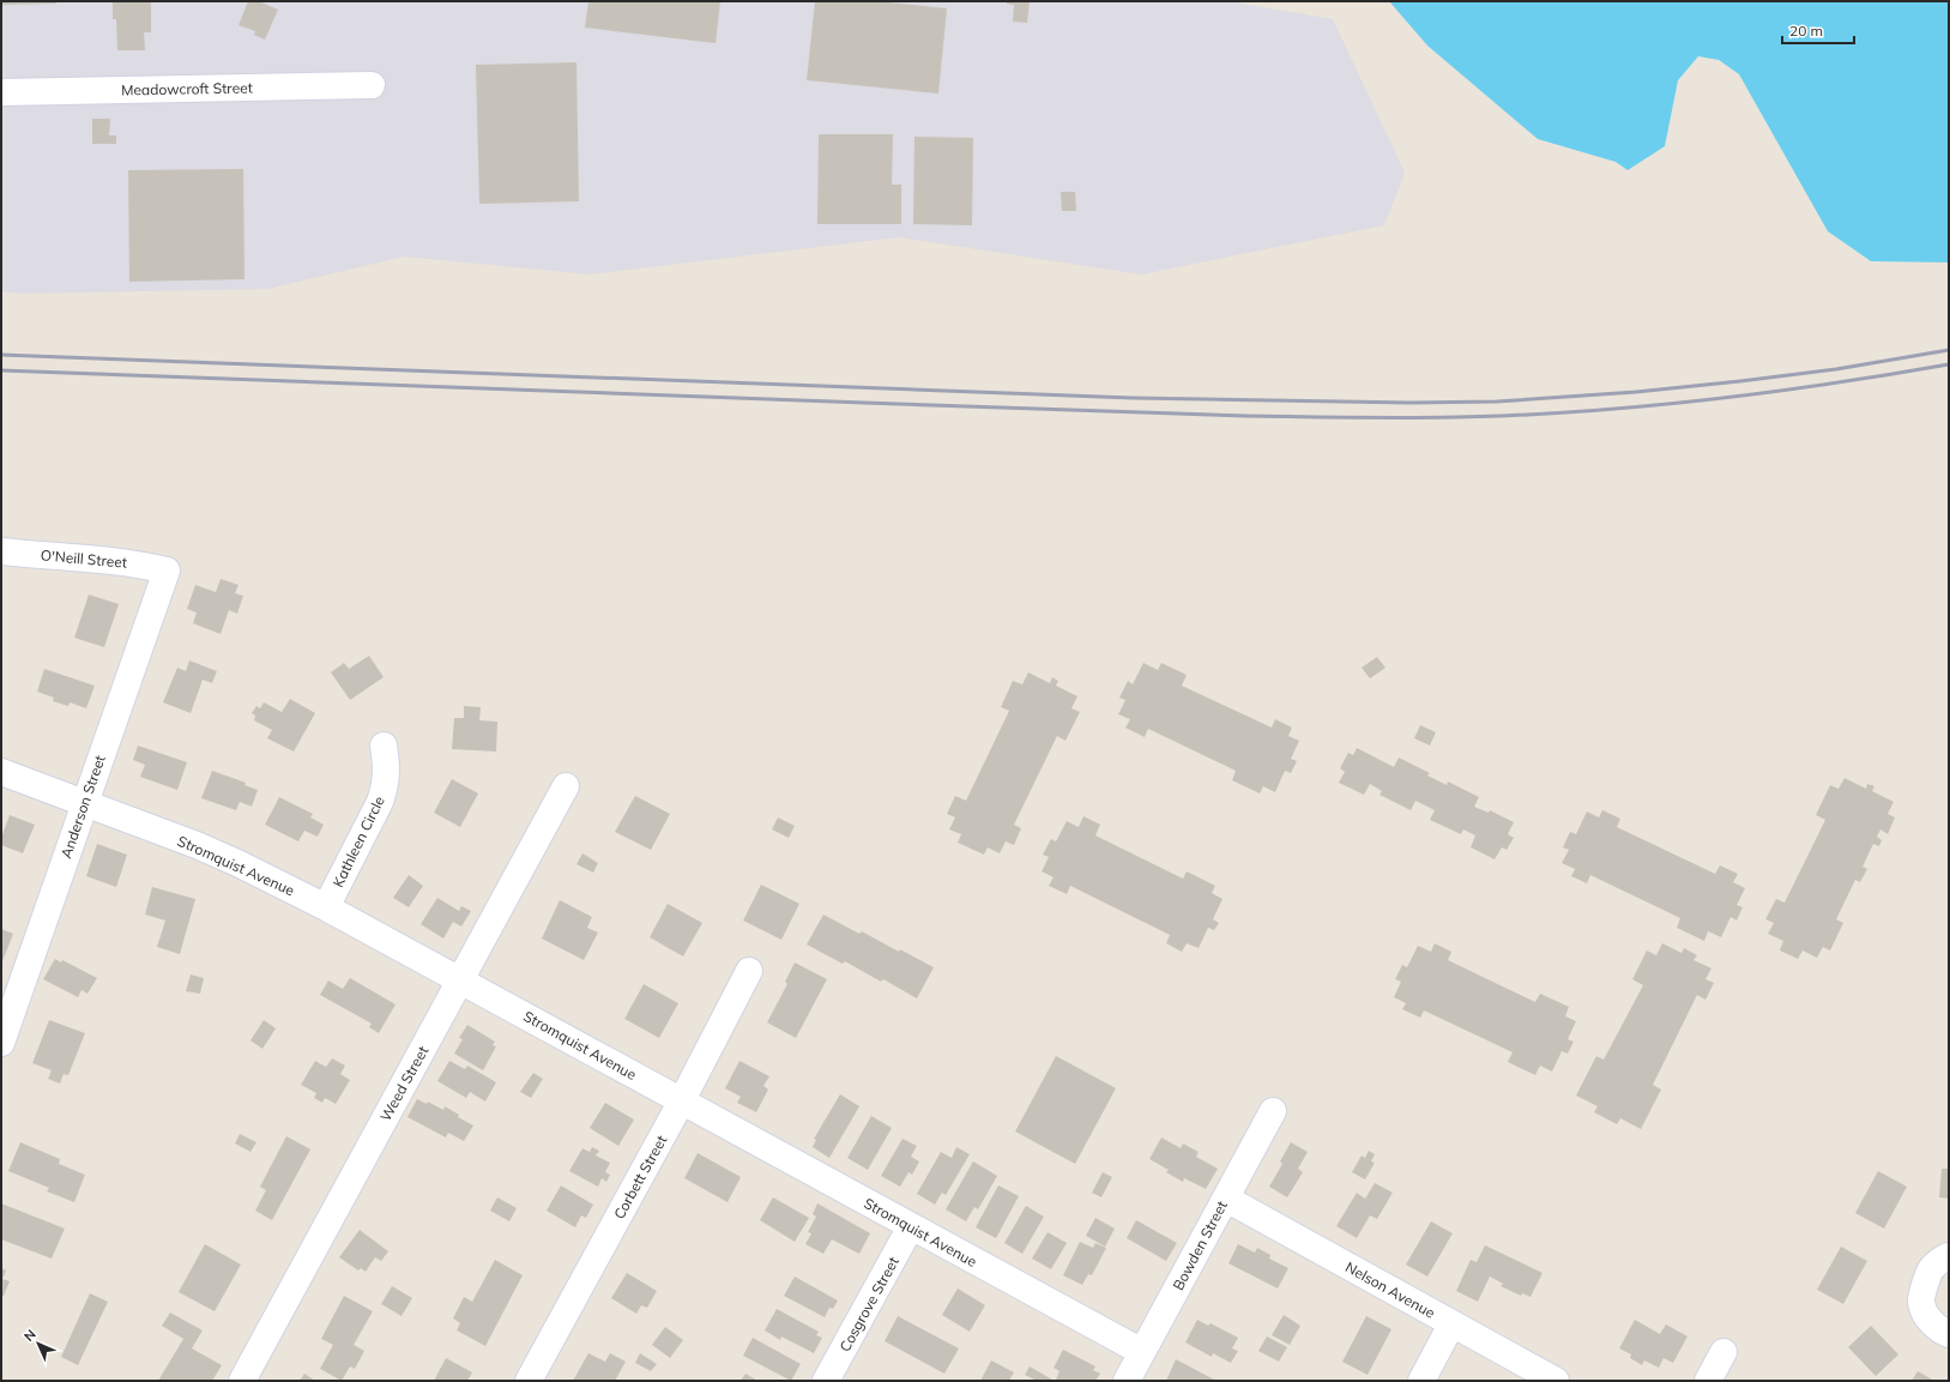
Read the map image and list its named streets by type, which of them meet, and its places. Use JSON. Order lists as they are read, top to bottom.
{
  "streets": {
    "street": [
      "Meadowcroft Street",
      "O'Neill Street",
      "Anderson Street",
      "Kathleen Circle",
      "Stromquist Avenue",
      "Weed Street",
      "Corbett Street",
      "Bowden Street",
      "Nelson Avenue",
      "Cosgrove Street"
    ]
  },
  "crossings": [
    ["O'Neill Street", "Anderson Street"],
    ["Anderson Street", "Stromquist Avenue"],
    ["Kathleen Circle", "Stromquist Avenue"],
    ["Stromquist Avenue", "Weed Street"],
    ["Stromquist Avenue", "Corbett Street"],
    ["Stromquist Avenue", "Bowden Street"],
    ["Stromquist Avenue", "Cosgrove Street"],
    ["Bowden Street", "Nelson Avenue"]
  ],
  "scale_bar": "20 m",
  "north": "top left"
}
